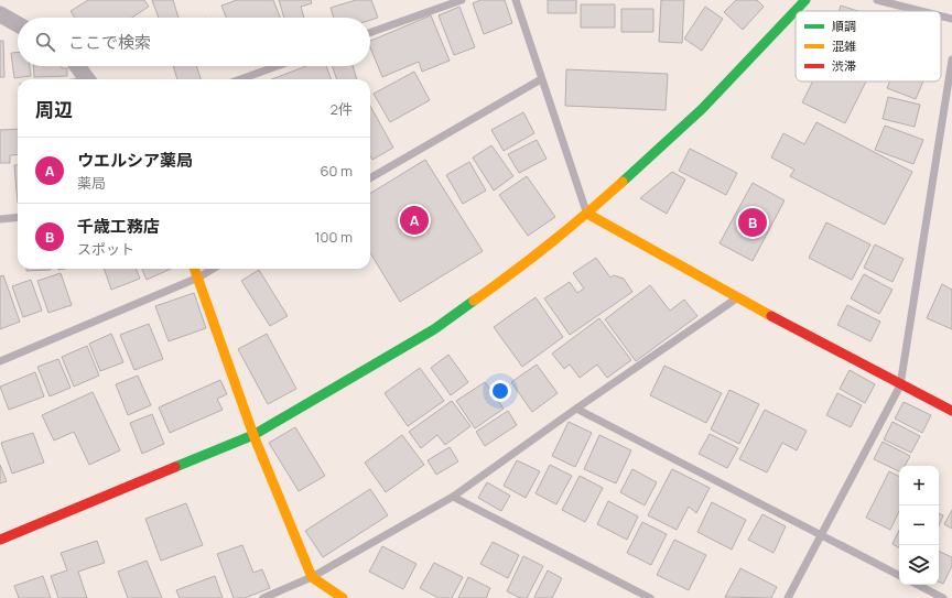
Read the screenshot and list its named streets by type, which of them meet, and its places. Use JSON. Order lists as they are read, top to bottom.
{
  "legend": ["順調", "混雑", "渋滞"],
  "page": {
    "search": "ここで検索",
    "heading": ["周辺", "2件"],
    "list": [
      {
        "mark": "A",
        "name": "ウエルシア薬局",
        "note": "薬局",
        "value": "60 m"
      },
      {
        "mark": "B",
        "name": "千歳工務店",
        "note": "スポット",
        "value": "100 m"
      }
    ],
    "pins": ["A", "B"],
    "map_buttons": ["+", "−"]
  }
}
